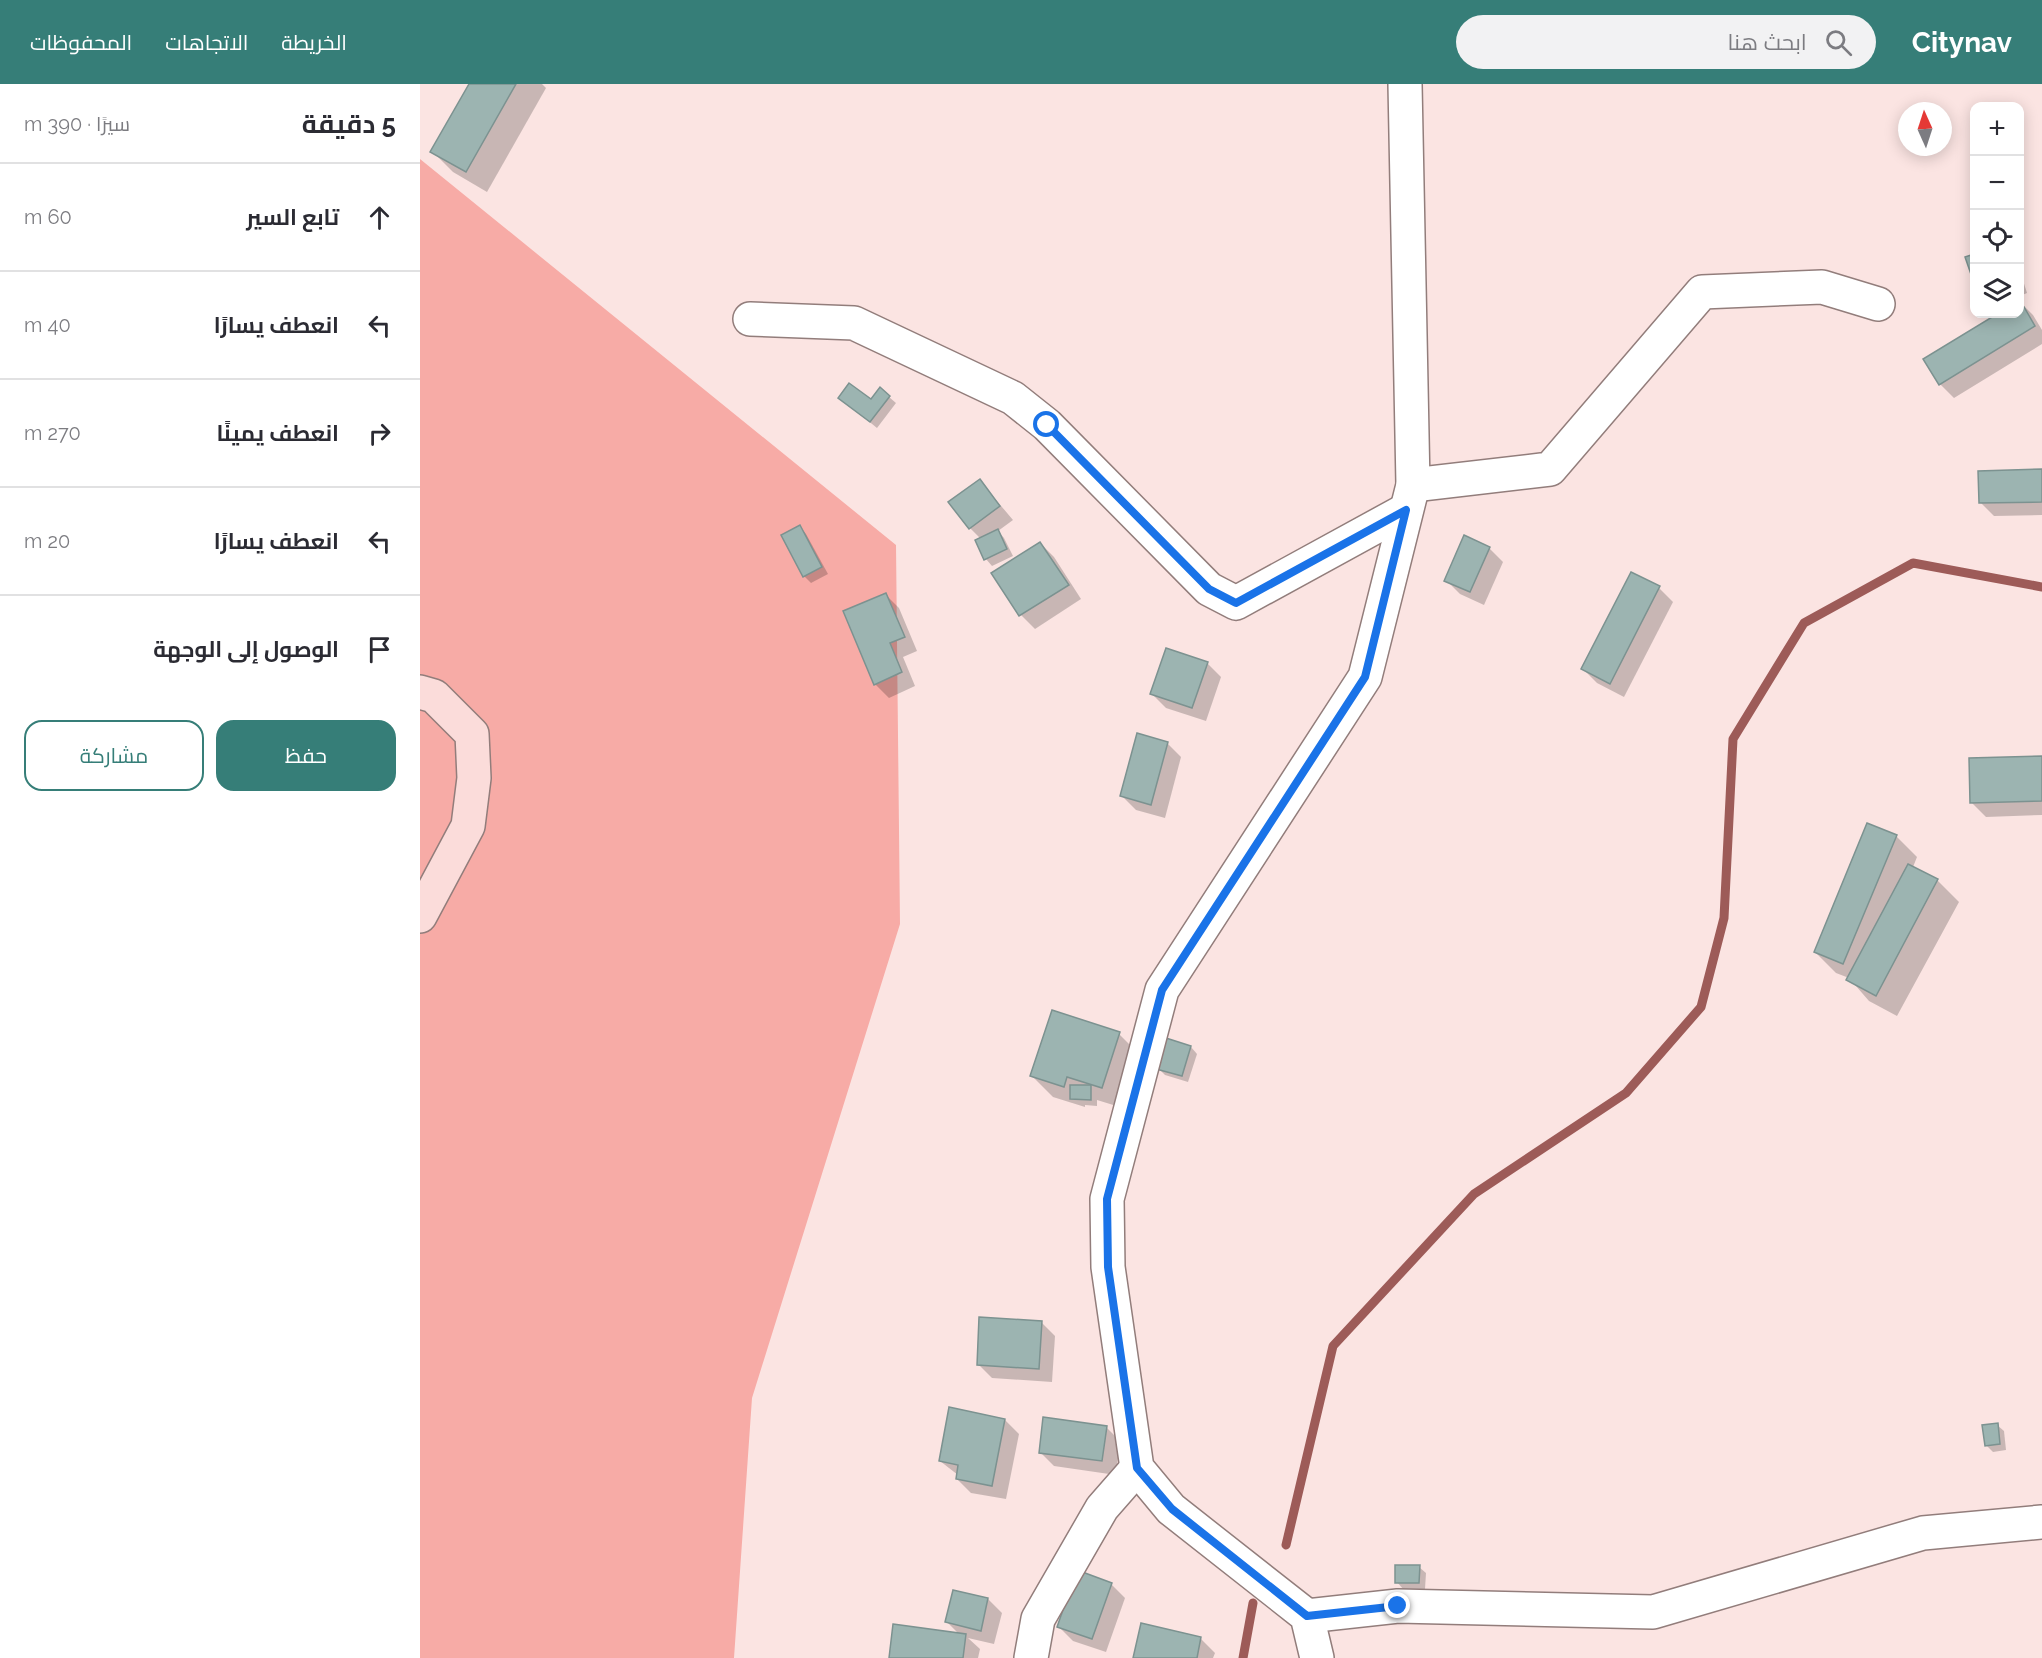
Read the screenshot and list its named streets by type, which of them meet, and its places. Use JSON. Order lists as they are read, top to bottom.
{
  "north": "top",
  "page": {
    "header": "Citynav",
    "search": "ابحث هنا",
    "nav": ["الخريطة", "الاتجاهات", "المحفوظات"],
    "heading": ["5 دقيقة", "سيرًا · 390 m"],
    "map_buttons": ["+", "−"],
    "list": [
      ["تابع السير", "60 m"],
      ["انعطف يسارًا", "40 m"],
      ["انعطف يمينًا", "270 m"],
      ["انعطف يسارًا", "20 m"],
      "الوصول إلى الوجهة"
    ],
    "buttons": ["حفظ", "مشاركة"]
  }
}
